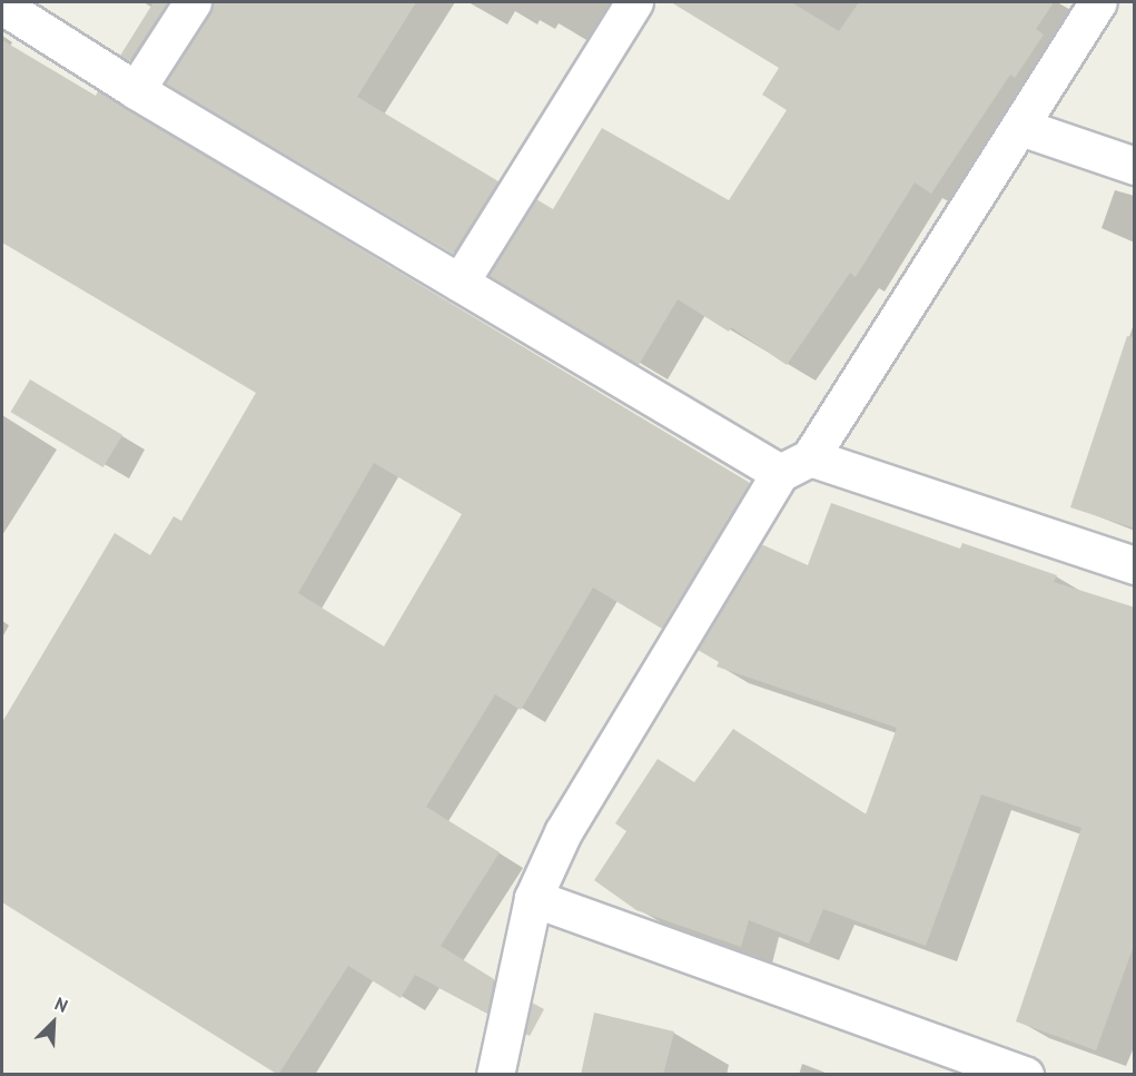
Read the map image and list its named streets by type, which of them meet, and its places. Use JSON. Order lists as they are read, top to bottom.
{
  "north": "top right"
}
